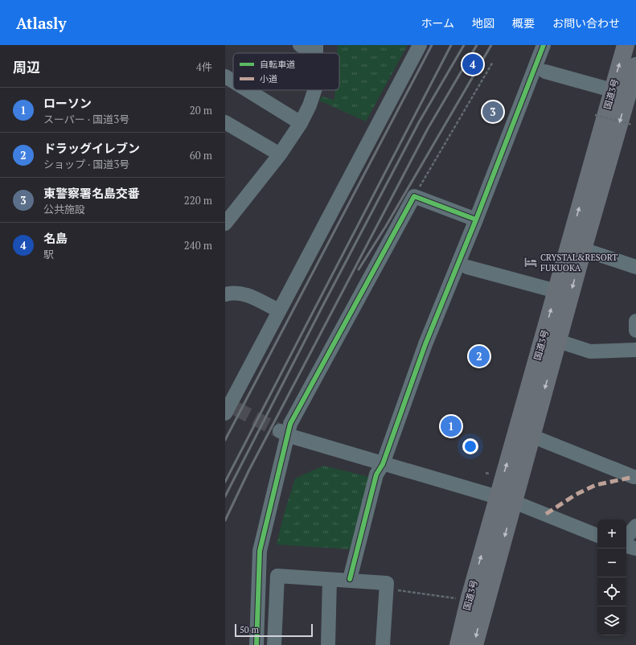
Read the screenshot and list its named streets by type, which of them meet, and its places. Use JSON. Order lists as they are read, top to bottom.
{
  "streets": {
    "highway": ["国道3号"]
  },
  "places": {
    "hotel": ["CRYSTAL&RESORT FUKUOKA"]
  },
  "legend": ["自転車道", "小道"],
  "scale_bar": "50 m",
  "page": {
    "header": "Atlasly",
    "nav": [
      "ホーム",
      "地図",
      "概要",
      "お問い合わせ"
    ],
    "heading": ["周辺", "4件"],
    "pins": [
      "4",
      "3",
      "2",
      "1"
    ],
    "list": [
      {
        "mark": "1",
        "name": "ローソン",
        "note": "スーパー · 国道3号",
        "value": "20 m"
      },
      {
        "mark": "2",
        "name": "ドラッグイレブン",
        "note": "ショップ · 国道3号",
        "value": "60 m"
      },
      {
        "mark": "3",
        "name": "東警察署名島交番",
        "note": "公共施設",
        "value": "220 m"
      },
      {
        "mark": "4",
        "name": "名島",
        "note": "駅",
        "value": "240 m"
      }
    ],
    "map_buttons": ["+", "−"],
    "scale": "50 m"
  }
}
